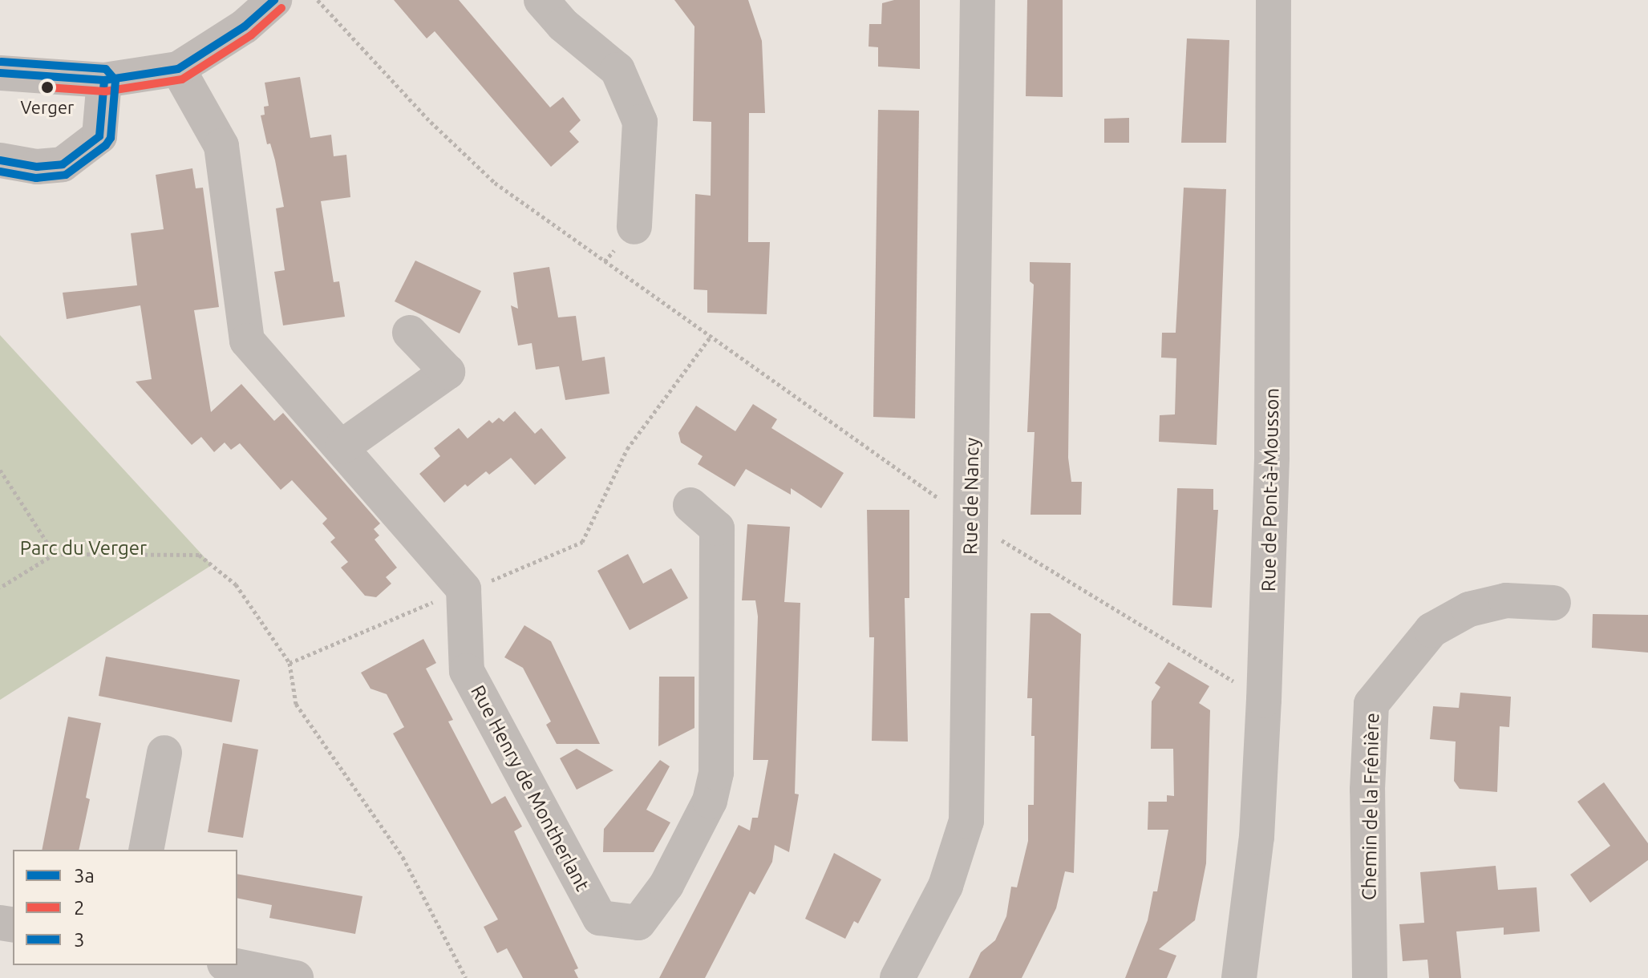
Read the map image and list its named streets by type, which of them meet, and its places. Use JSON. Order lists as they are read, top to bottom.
{
  "streets": {
    "street": [
      "Rue de Pont-à-Mousson",
      "Rue de Nancy",
      "Rue Henry de Montherlant",
      "Chemin de la Frênière"
    ]
  },
  "parks": ["Parc du Verger"],
  "places": ["Verger"],
  "lines": ["transit line 3a", "transit line 2", "transit line 3"],
  "legend": ["3a", "2", "3"]
}
